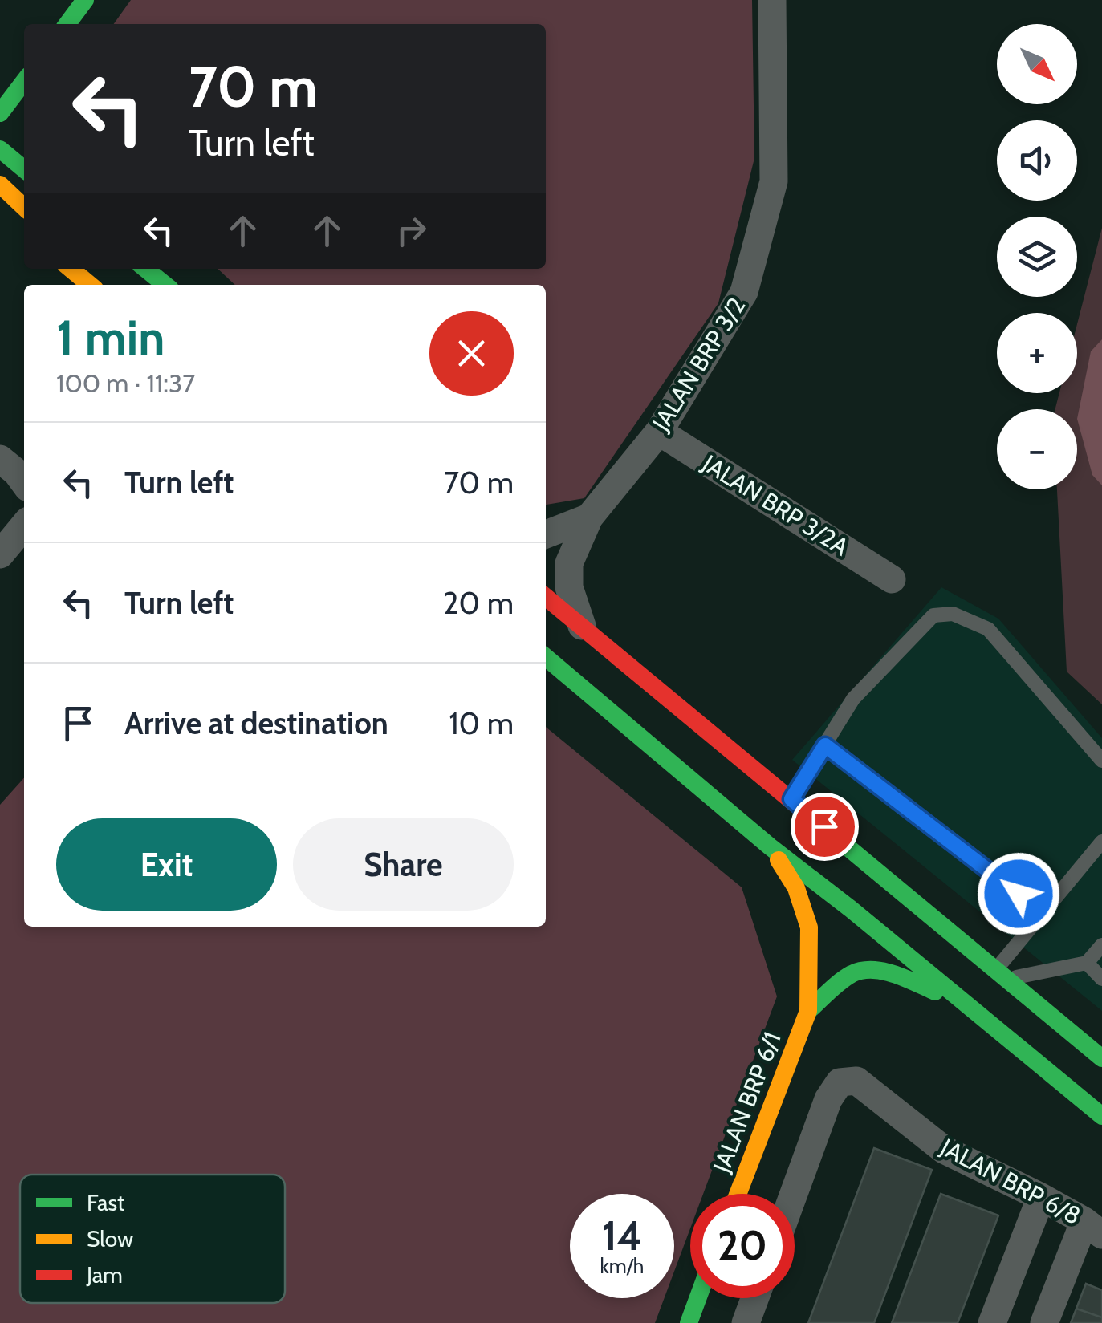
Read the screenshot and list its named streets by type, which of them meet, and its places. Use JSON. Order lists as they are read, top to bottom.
{
  "streets": {
    "main road": ["JALAN BRP 6/1"],
    "street": ["JALAN BRP 3/2", "JALAN BRP 3/2A", "JALAN BRP 6/8"]
  },
  "crossings": [
    ["JALAN BRP 3/2", "JALAN BRP 3/2A"]
  ],
  "legend": ["Fast", "Slow", "Jam"],
  "north": "bottom right",
  "page": {
    "map_buttons": ["+", "−"],
    "turn": ["70 m", "Turn left"],
    "heading": ["1 min", "100 m · 11:37"],
    "list": [
      {
        "name": "Turn left",
        "value": "70 m"
      },
      {
        "name": "Turn left",
        "value": "20 m"
      },
      {
        "name": "Arrive at destination",
        "value": "10 m"
      }
    ],
    "buttons": ["Exit", "Share"],
    "speed": "14 km/h",
    "limit": "20"
  }
}
